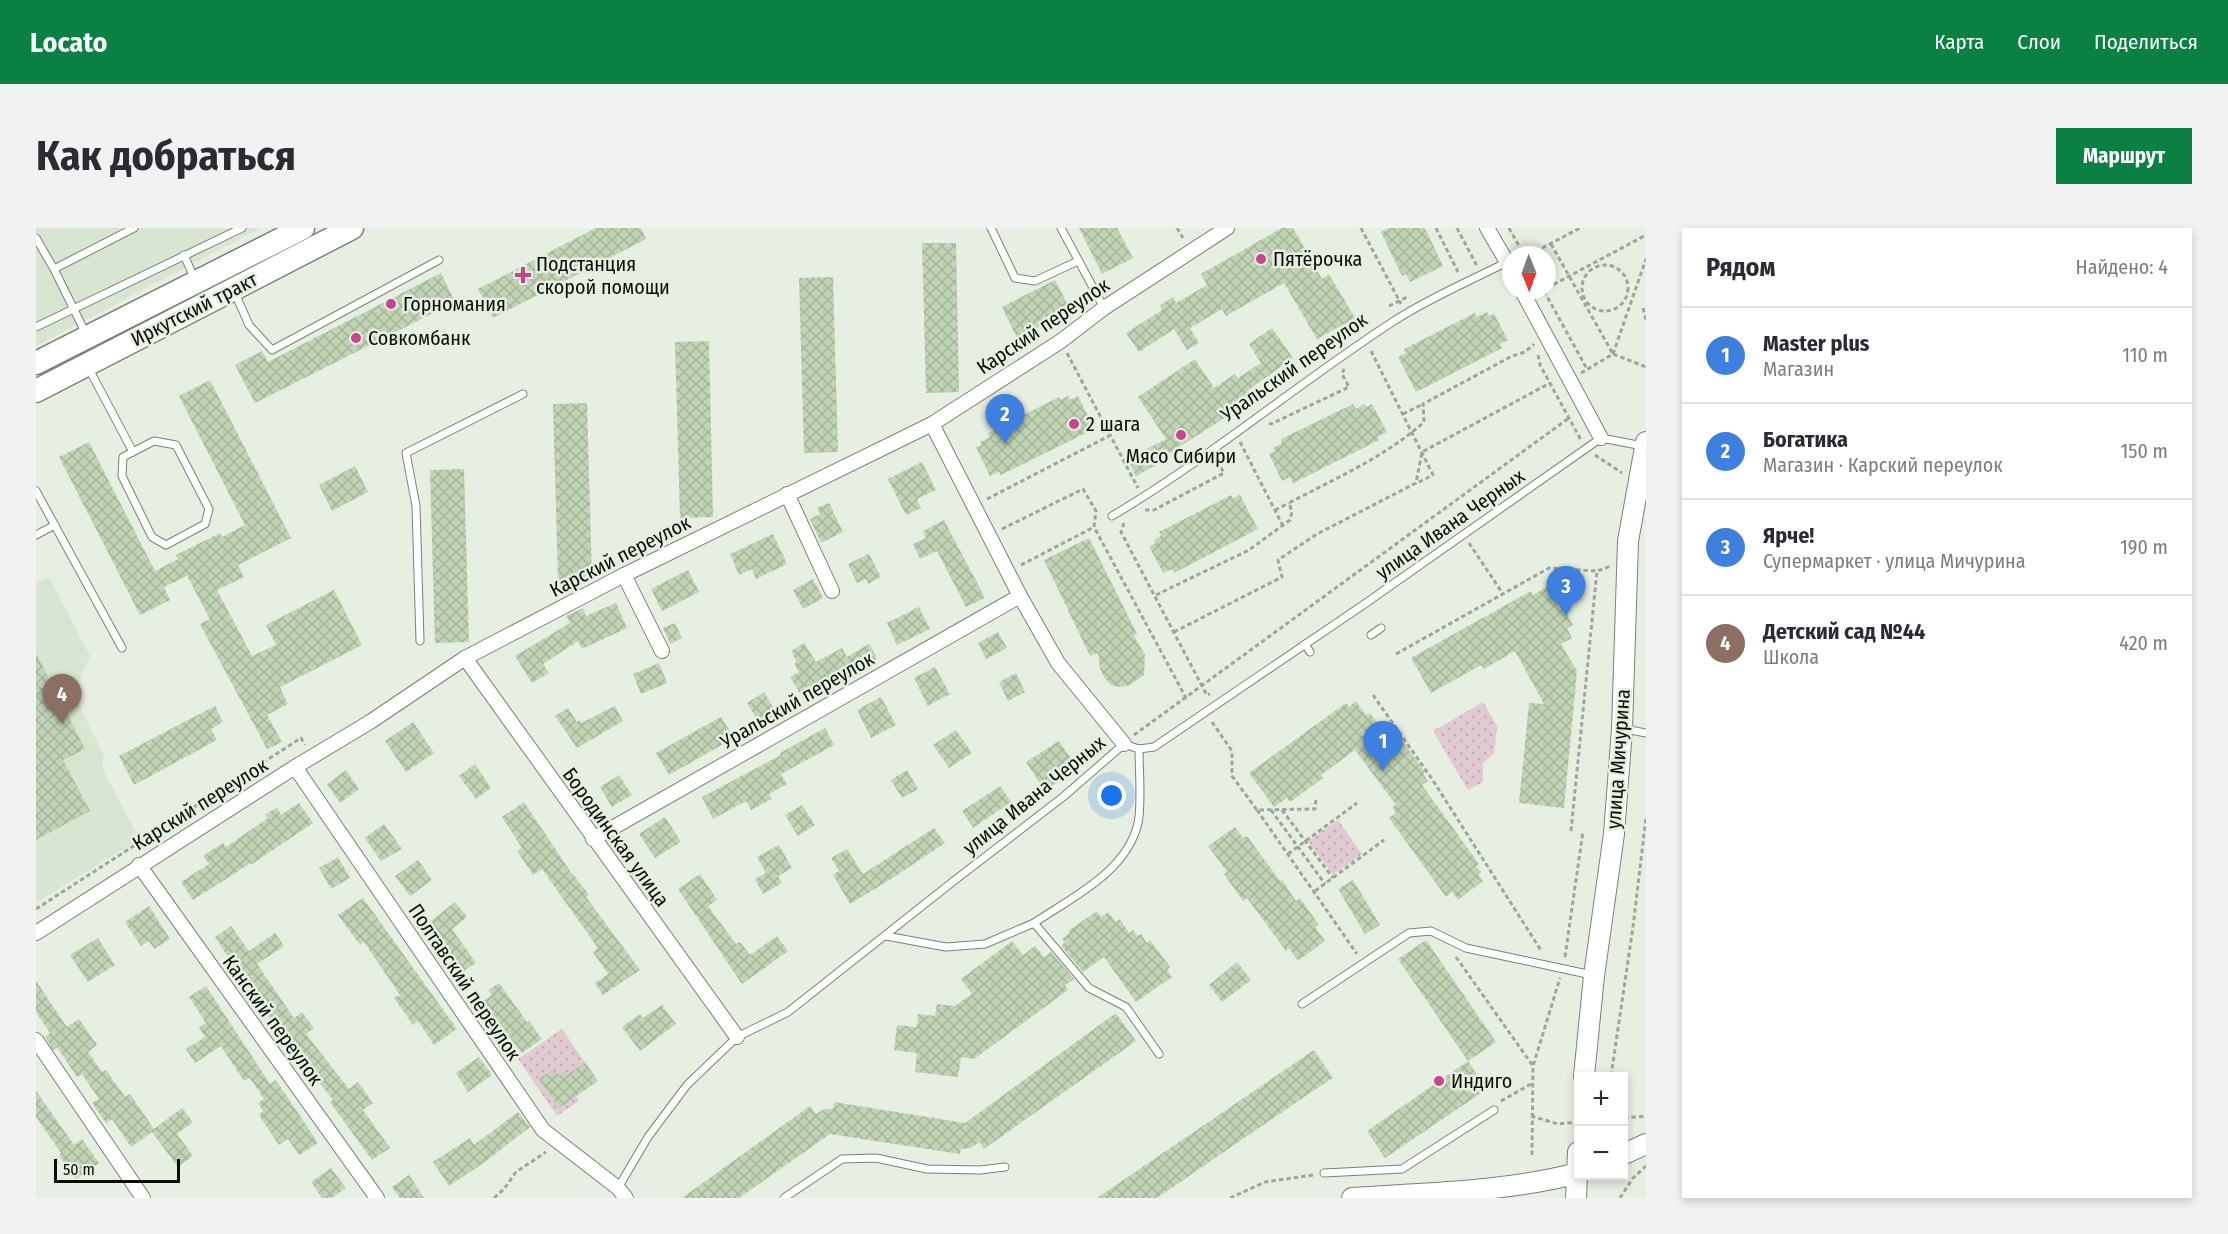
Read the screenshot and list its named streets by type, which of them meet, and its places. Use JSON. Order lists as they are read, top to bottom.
{
  "streets": {
    "main road": ["Иркутский тракт"],
    "street": [
      "Карский переулок",
      "Уральский переулок",
      "улица Мичурина",
      "Бородинская улица",
      "Полтавский переулок",
      "Канский переулок"
    ],
    "lane": ["улица Ивана Черных"]
  },
  "crossings": [
    ["Карский переулок", "Бородинская улица"],
    ["Карский переулок", "Полтавский переулок"],
    ["Карский переулок", "Канский переулок"],
    ["Уральский переулок", "Бородинская улица"],
    ["улица Ивана Черных", "Бородинская улица"],
    ["улица Ивана Черных", "Полтавский переулок"]
  ],
  "places": {
    "other": [
      "Пятёрочка",
      "Горномания",
      "Совкомбанк",
      "2 шага",
      "Мясо Сибири",
      "Индиго"
    ],
    "health": ["Подстанция скорой помощи"]
  },
  "scale_bar": "50 m",
  "north": "bottom",
  "page": {
    "header": "Locato",
    "nav": ["Карта", "Слои", "Поделиться"],
    "buttons": "Маршрут",
    "title": "Как добраться",
    "heading": ["Рядом", "Найдено: 4"],
    "list": [
      {
        "mark": "1",
        "name": "Master plus",
        "note": "Магазин",
        "value": "110 m"
      },
      {
        "mark": "2",
        "name": "Богатика",
        "note": "Магазин · Карский переулок",
        "value": "150 m"
      },
      {
        "mark": "3",
        "name": "Ярче!",
        "note": "Супермаркет · улица Мичурина",
        "value": "190 m"
      },
      {
        "mark": "4",
        "name": "Детский сад №44",
        "note": "Школа",
        "value": "420 m"
      }
    ],
    "pins": [
      "2",
      "3",
      "4",
      "1"
    ],
    "map_buttons": ["+", "−"],
    "scale": "50 m"
  }
}
